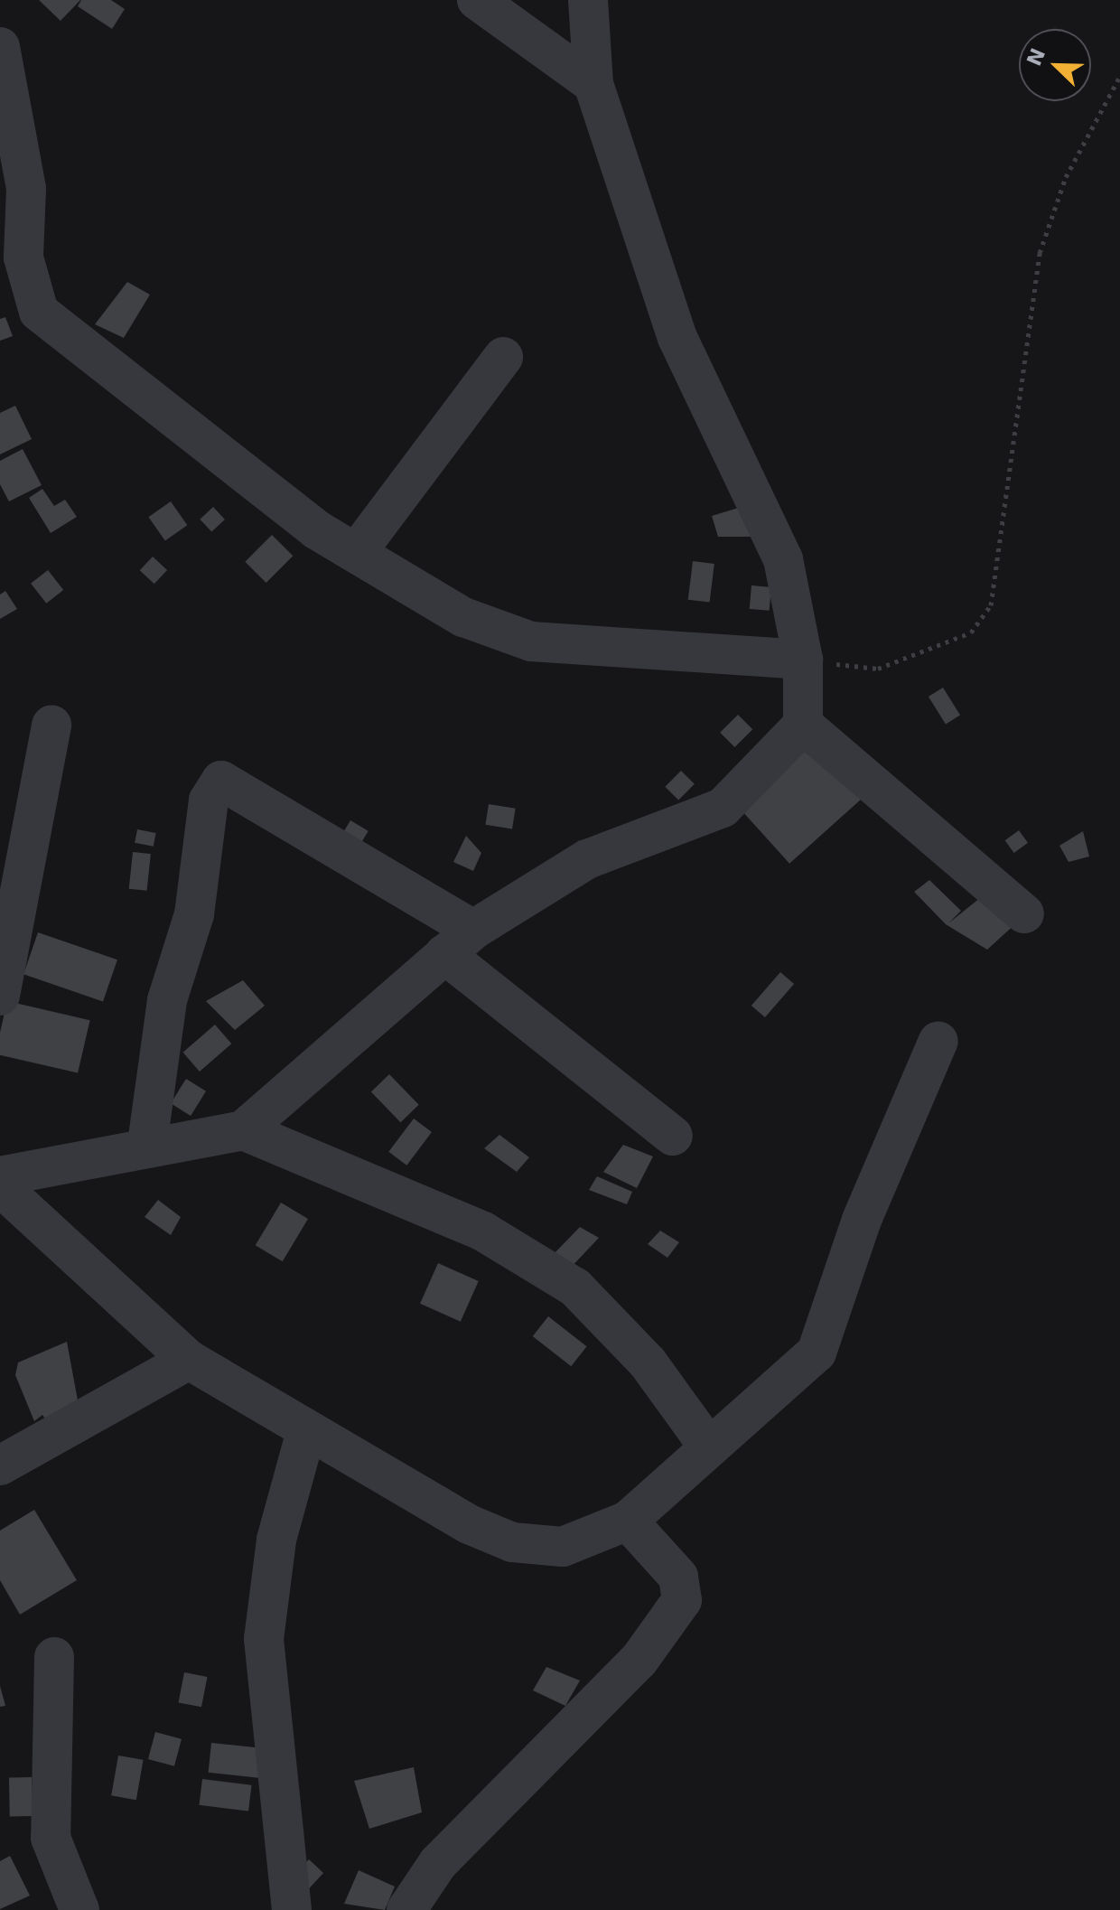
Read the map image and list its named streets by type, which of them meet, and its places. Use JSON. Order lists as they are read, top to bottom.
{
  "north": "top left"
}
